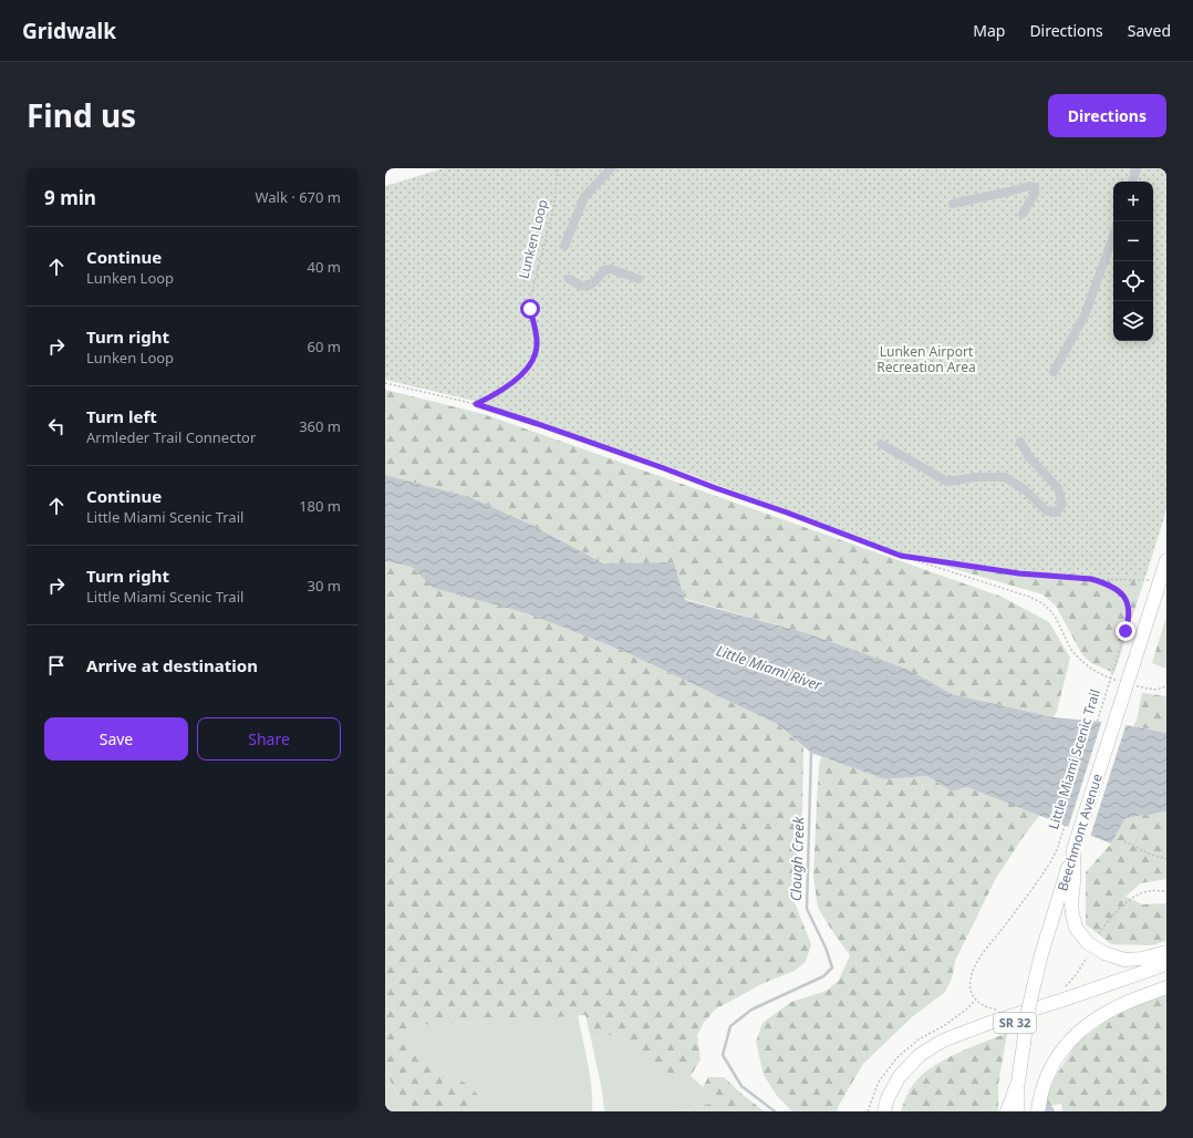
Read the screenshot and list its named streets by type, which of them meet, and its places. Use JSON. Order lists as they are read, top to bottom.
{
  "streets": {
    "highway": ["Beechmont Avenue", "SR 32"],
    "path": ["Lunken Loop", "Little Miami Scenic Trail"]
  },
  "crossings": [
    ["Beechmont Avenue", "SR 32"]
  ],
  "water": ["Little Miami River", "Clough Creek"],
  "parks": ["Lunken Airport Recreation Area"],
  "page": {
    "header": "Gridwalk",
    "nav": ["Map", "Directions", "Saved"],
    "title": "Find us",
    "buttons": [
      "Directions",
      ["Save", "Share"]
    ],
    "heading": ["9 min", "Walk · 670 m"],
    "map_buttons": ["+", "−"],
    "list": [
      ["Continue", "Lunken Loop", "40 m"],
      ["Turn right", "Lunken Loop", "60 m"],
      ["Turn left", "Armleder Trail Connector", "360 m"],
      ["Continue", "Little Miami Scenic Trail", "180 m"],
      ["Turn right", "Little Miami Scenic Trail", "30 m"],
      "Arrive at destination"
    ]
  }
}
